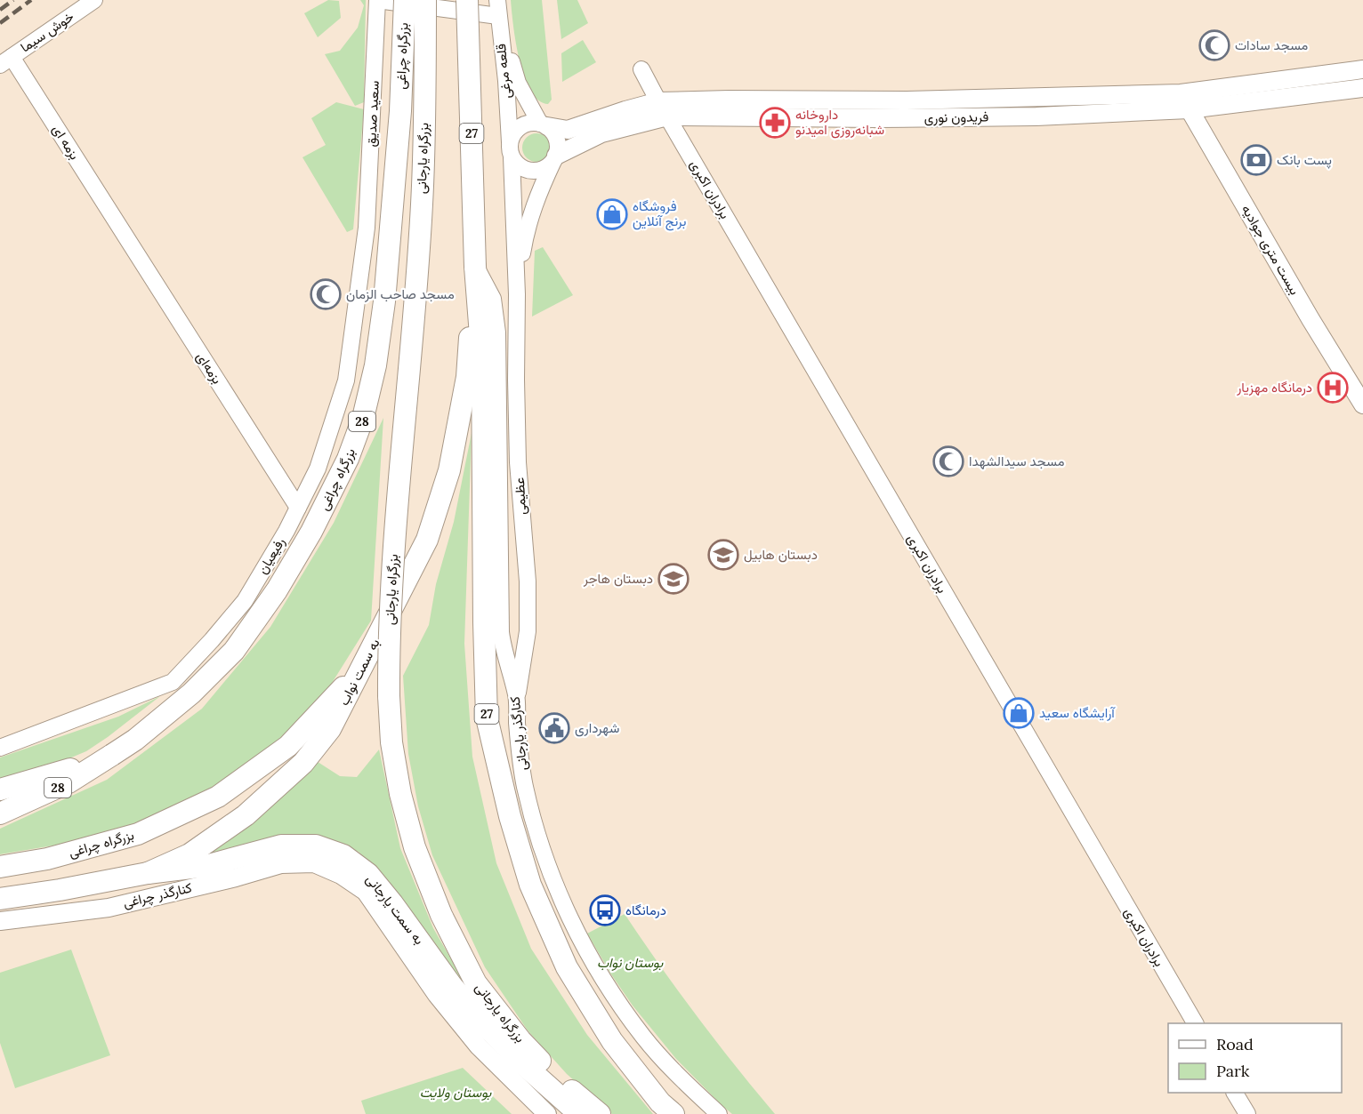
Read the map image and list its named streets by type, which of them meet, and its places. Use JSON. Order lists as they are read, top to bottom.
{
  "streets": {
    "highway": [
      "بزرگراه چراغی",
      "27",
      "بزرگراه یارجانی",
      "28",
      "به سمت نواب",
      "به سمت یارجانی"
    ],
    "main road": ["فریدون نوری", "بیست متری جوادیه", "کنارگذر چراغی"],
    "street": [
      "خوش سیما",
      "قلعه مرغی",
      "سعید صدیق",
      "بزمه ای",
      "برادران اکبری",
      "بزمه‌ای",
      "عظیمی",
      "رفیعیان",
      "کنارگذر یارجانی"
    ]
  },
  "crossings": [
    ["خوش سیما", "بزمه ای"],
    ["بزرگراه چراغی", "به سمت نواب"],
    ["قلعه مرغی", "فریدون نوری"],
    ["قلعه مرغی", "عظیمی"],
    ["سعید صدیق", "رفیعیان"],
    ["فریدون نوری", "برادران اکبری"],
    ["فریدون نوری", "بیست متری جوادیه"],
    ["27", "به سمت نواب"],
    ["27", "کنارگذر یارجانی"],
    ["بزمه ای", "بزمه‌ای"],
    ["بزمه‌ای", "رفیعیان"],
    ["عظیمی", "کنارگذر یارجانی"],
    ["به سمت نواب", "کنارگذر یارجانی"],
    ["به سمت نواب", "به سمت یارجانی"]
  ],
  "parks": ["بوستان نواب", "بوستان ولایت"],
  "places": {
    "mosque": ["مسجد سادات", "مسجد صاحب الزمان", "مسجد سیدالشهدا"],
    "pharmacy": ["داروخانه شبانه‌روزی امیدنو"],
    "bank": ["پست بانک"],
    "shop": ["فروشگاه برنج آنلاین", "آرایشگاه سعید"],
    "hospital": ["درمانگاه مهزیار"],
    "school or university": ["دبستان هابیل", "دبستان هاجر"],
    "public building": ["شهرداری"],
    "bus stop": ["درمانگاه"]
  },
  "legend": ["Road", "Park"]
}
